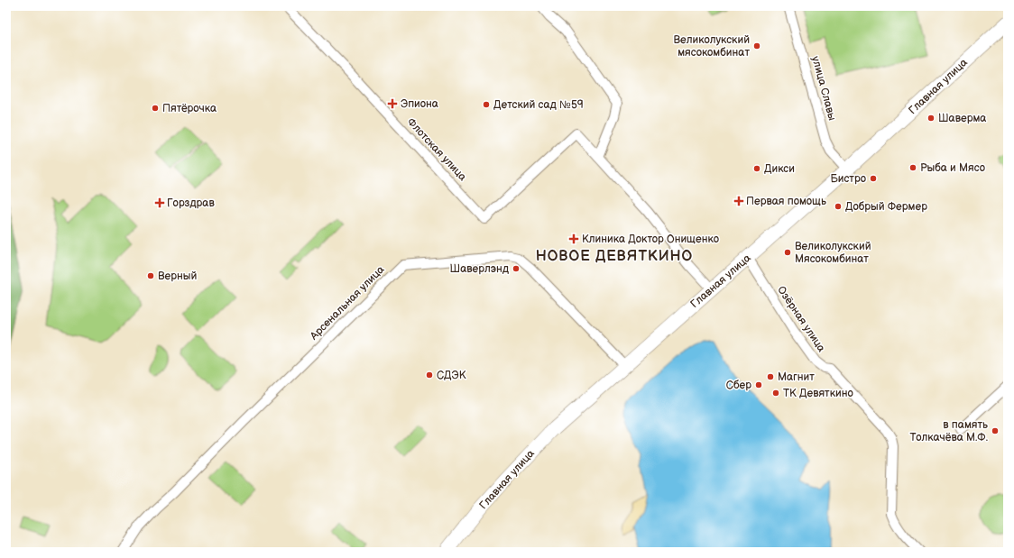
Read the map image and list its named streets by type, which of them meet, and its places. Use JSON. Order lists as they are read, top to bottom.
{
  "streets": {
    "main road": ["Главная улица"],
    "street": [
      "улица Славы",
      "Флотская улица",
      "Арсенальная улица",
      "Озёрная улица"
    ]
  },
  "crossings": [
    ["Главная улица", "улица Славы"],
    ["Главная улица", "Арсенальная улица"],
    ["Главная улица", "Озёрная улица"]
  ],
  "districts": ["НОВОЕ ДЕВЯТКИНО"],
  "places": {
    "other": [
      "Великолукский мясокомбинат",
      "Детский сад №59",
      "Пятёрочка",
      "Шаверма",
      "Рыба и Мясо",
      "Дикси",
      "Бистро",
      "Добрый Фермер",
      "Великолукский Мясокомбинат",
      "Шаверлэнд",
      "Верный",
      "СДЭК",
      "Магнит",
      "Сбер",
      "ТК Девяткино",
      "в память Толкачёва М.Ф."
    ],
    "health": [
      "Эпиона",
      "Первая помощь",
      "Горздрав",
      "Клиника Доктор Онищенко"
    ]
  }
}
